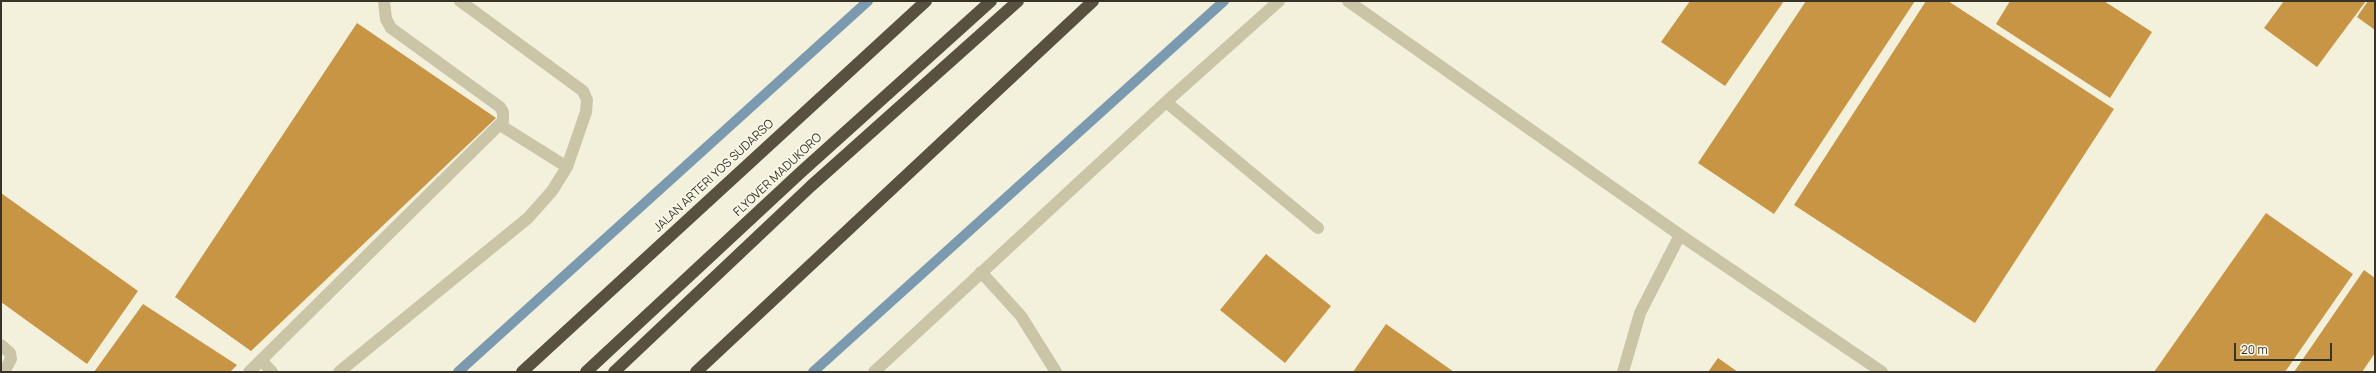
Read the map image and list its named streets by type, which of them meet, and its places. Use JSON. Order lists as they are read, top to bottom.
{
  "streets": {
    "highway": ["FLYOVER MADUKORO", "JALAN ARTERI YOS SUDARSO"]
  },
  "scale_bar": "20 m"
}
